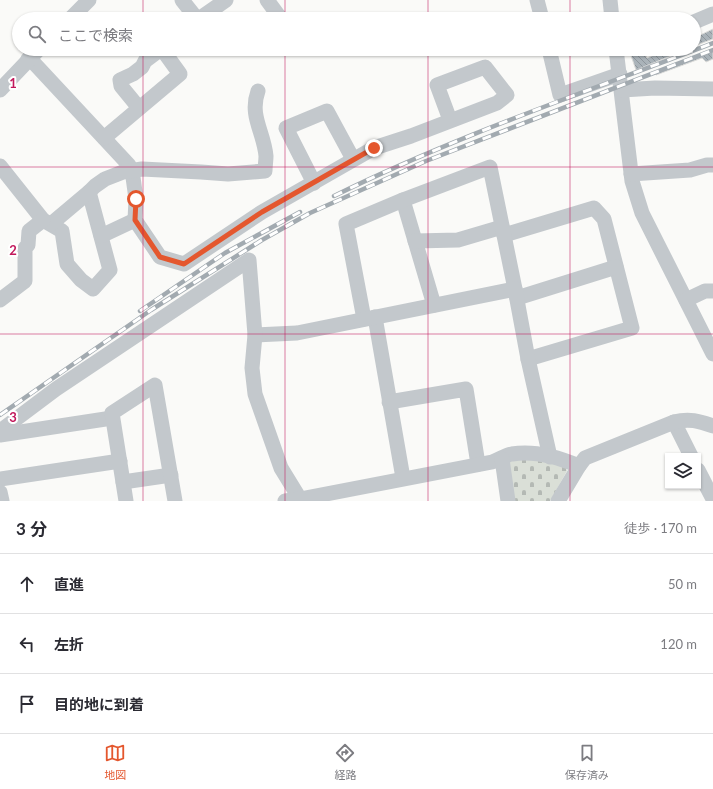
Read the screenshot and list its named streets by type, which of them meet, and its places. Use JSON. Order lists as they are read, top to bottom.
{
  "page": {
    "search": "ここで検索",
    "heading": ["3 分", "徒歩 · 170 m"],
    "list": [
      ["直進", "50 m"],
      ["左折", "120 m"],
      "目的地に到着"
    ],
    "nav": ["地図", "経路", "保存済み"]
  },
  "grid": {
    "rows": ["1", "2", "3"]
  }
}
